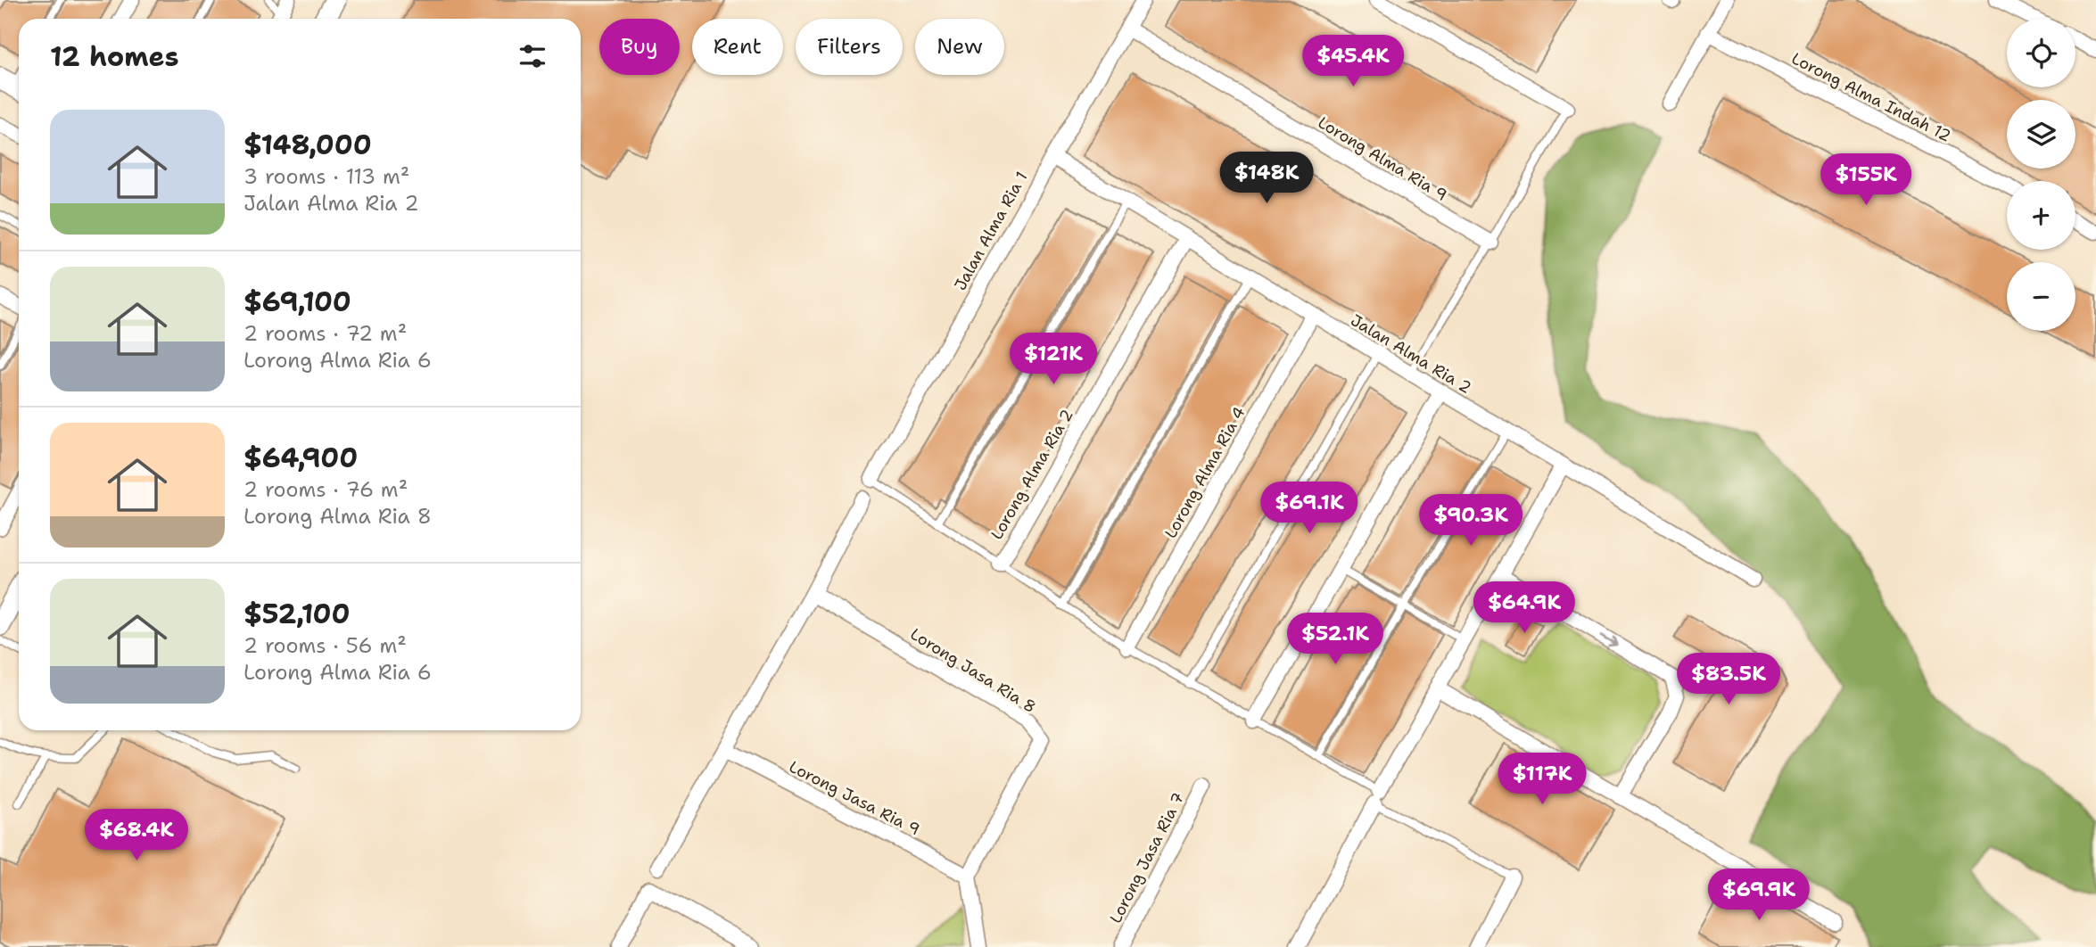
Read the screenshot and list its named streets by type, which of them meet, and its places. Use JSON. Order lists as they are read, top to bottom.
{
  "streets": {
    "street": [
      "Lorong Alma Indah 12",
      "Lorong Alma Ria 9",
      "Jalan Alma Ria 1",
      "Jalan Alma Ria 2",
      "Lorong Alma Ria 4",
      "Lorong Alma Ria 2",
      "Lorong Jasa Ria 8",
      "Lorong Jasa Ria 9",
      "Lorong Jasa Ria 7"
    ]
  },
  "crossings": [
    ["Lorong Alma Ria 9", "Jalan Alma Ria 1"],
    ["Jalan Alma Ria 1", "Jalan Alma Ria 2"],
    ["Jalan Alma Ria 2", "Lorong Alma Ria 4"],
    ["Jalan Alma Ria 2", "Lorong Alma Ria 2"],
    ["Lorong Jasa Ria 8", "Lorong Jasa Ria 9"]
  ],
  "page": {
    "map_buttons": ["+", "−"],
    "chip": [
      "Buy",
      "Rent",
      "Filters",
      "New"
    ],
    "heading": "12 homes",
    "price": [
      "$45.4K",
      "$148K",
      "$155K",
      "$121K",
      "$69.1K",
      "$90.3K",
      "$64.9K",
      "$52.1K",
      "$83.5K",
      "$117K",
      "$68.4K",
      "$69.9K"
    ],
    "list": [
      {
        "name": "$148,000",
        "note": "3 rooms · 113 m² · Jalan Alma Ria 2"
      },
      {
        "name": "$69,100",
        "note": "2 rooms · 72 m² · Lorong Alma Ria 6"
      },
      {
        "name": "$64,900",
        "note": "2 rooms · 76 m² · Lorong Alma Ria 8"
      },
      {
        "name": "$52,100",
        "note": "2 rooms · 56 m² · Lorong Alma Ria 6"
      }
    ]
  }
}
